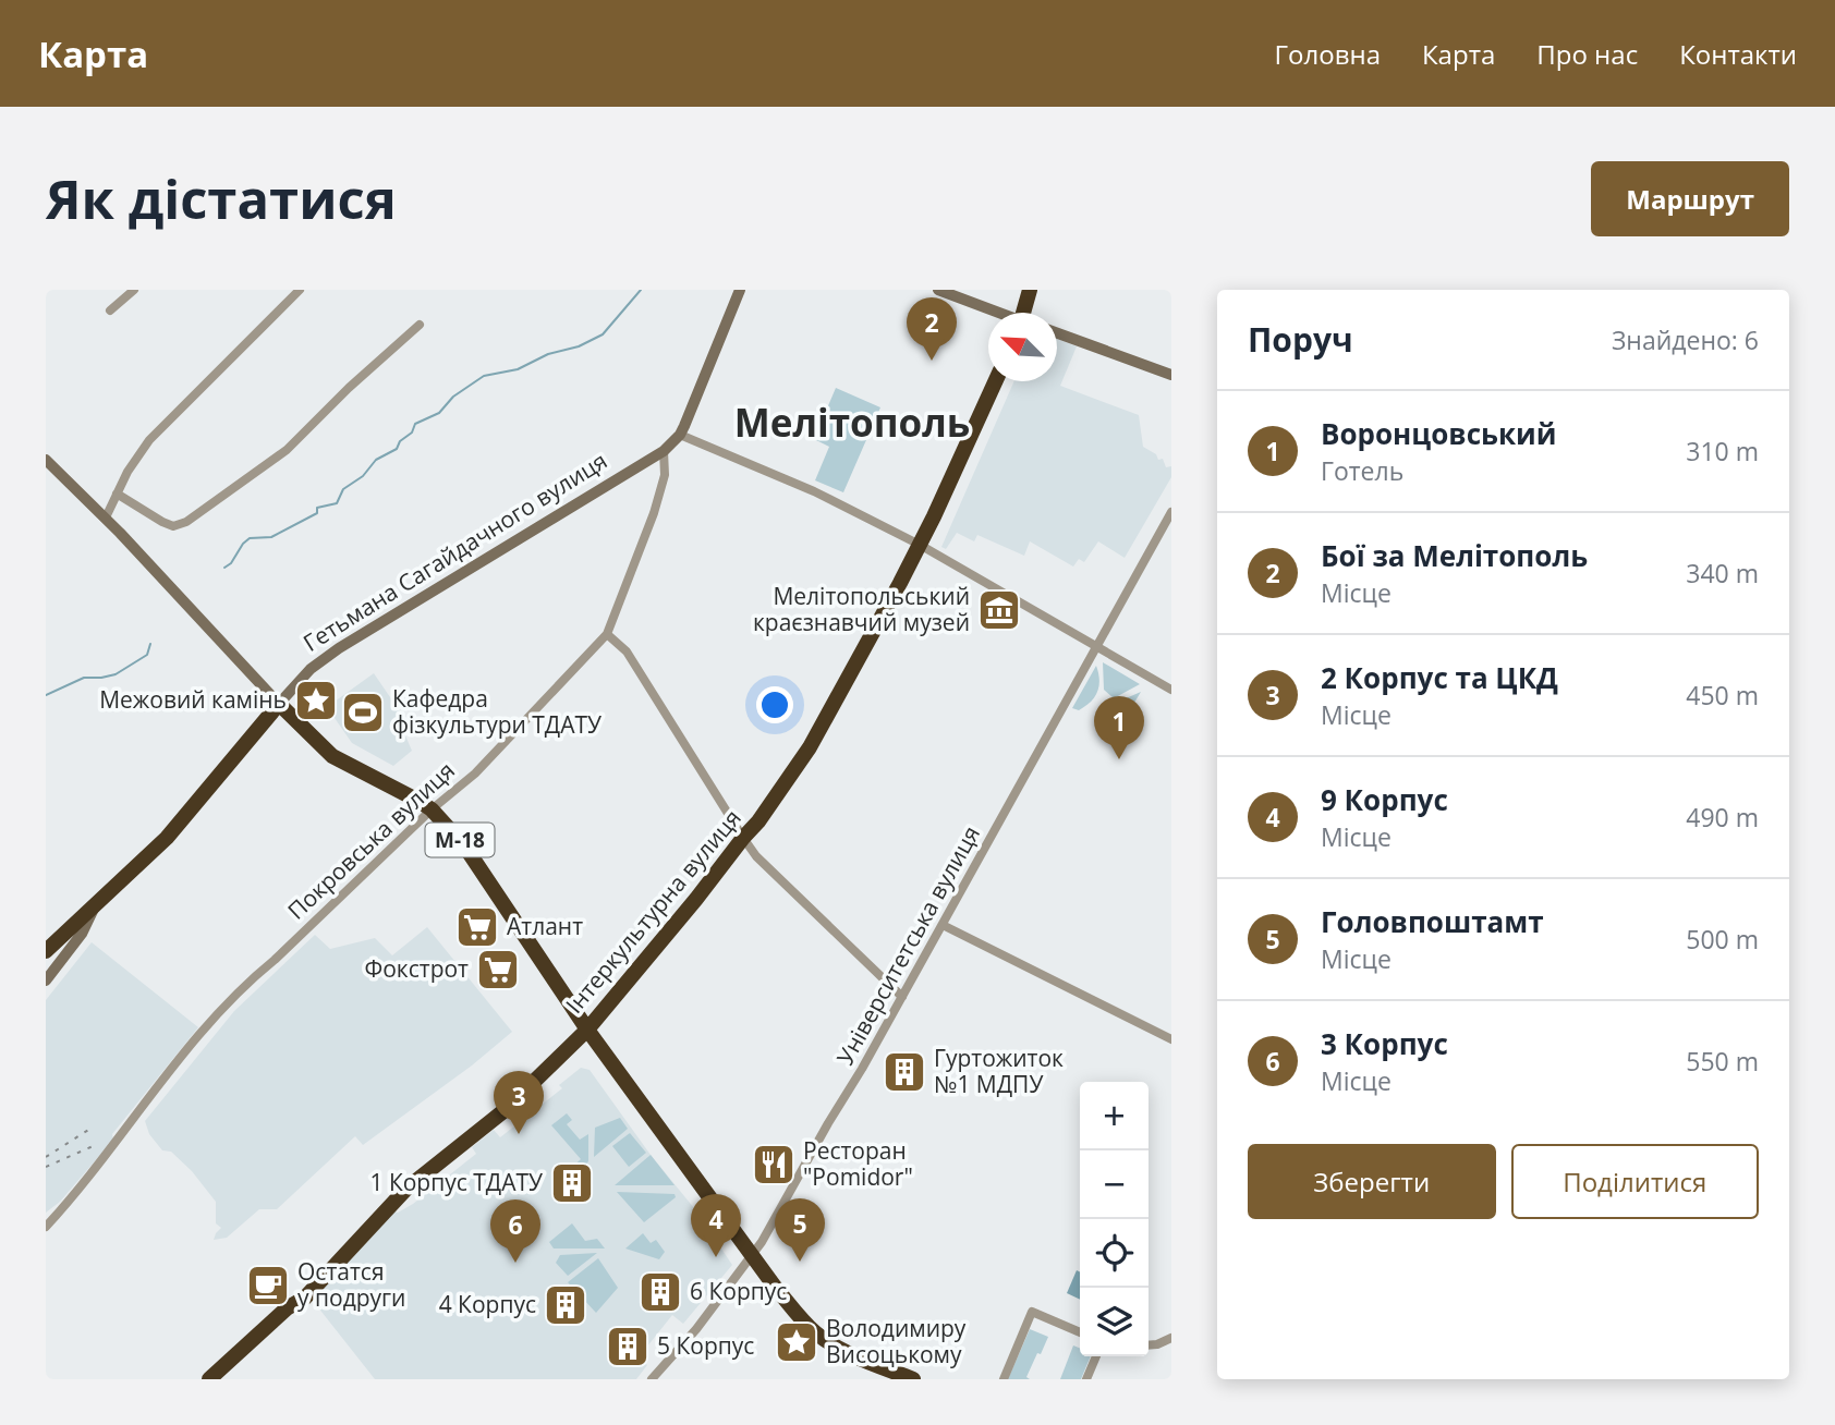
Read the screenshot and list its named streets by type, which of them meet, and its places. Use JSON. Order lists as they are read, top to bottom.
{
  "streets": {
    "highway": ["Гетьмана Сагайдачного вулиця", "М-18", "Інтеркультурна вулиця"],
    "street": ["Покровська вулиця", "Університетська вулиця"]
  },
  "crossings": [
    ["Гетьмана Сагайдачного вулиця", "М-18"],
    ["Гетьмана Сагайдачного вулиця", "Покровська вулиця"],
    ["М-18", "Покровська вулиця"],
    ["М-18", "Інтеркультурна вулиця"],
    ["М-18", "Університетська вулиця"]
  ],
  "districts": ["Мелітополь"],
  "places": {
    "museum": ["Мелітопольський краєзнавчий музей"],
    "place": ["Межовий камінь", "Володимиру Висоцькому"],
    "sports": ["Кафедра фізкультури ТДАТУ"],
    "supermarket": ["Атлант", "Фокстрот"],
    "building": [
      "Гуртожиток №1 МДПУ",
      "1 Корпус ТДАТУ",
      "6 Корпус",
      "4 Корпус",
      "5 Корпус"
    ],
    "restaurant": ["Ресторан \"Pomidor\""],
    "cafe": ["Остатся у подруги"]
  },
  "north": "top left",
  "page": {
    "header": "Карта",
    "nav": [
      "Головна",
      "Карта",
      "Про нас",
      "Контакти"
    ],
    "buttons": [
      "Маршрут",
      ["Зберегти", "Поділитися"]
    ],
    "title": "Як дістатися",
    "heading": ["Поруч", "Знайдено: 6"],
    "pins": [
      "2",
      "1",
      "3",
      "4",
      "5",
      "6"
    ],
    "list": [
      {
        "mark": "1",
        "name": "Воронцовський",
        "note": "Готель",
        "value": "310 m"
      },
      {
        "mark": "2",
        "name": "Бої за Мелітополь",
        "note": "Місце",
        "value": "340 m"
      },
      {
        "mark": "3",
        "name": "2 Корпус та ЦКД",
        "note": "Місце",
        "value": "450 m"
      },
      {
        "mark": "4",
        "name": "9 Корпус",
        "note": "Місце",
        "value": "490 m"
      },
      {
        "mark": "5",
        "name": "Головпоштамт",
        "note": "Місце",
        "value": "500 m"
      },
      {
        "mark": "6",
        "name": "3 Корпус",
        "note": "Місце",
        "value": "550 m"
      }
    ],
    "map_buttons": ["+", "−"]
  }
}
